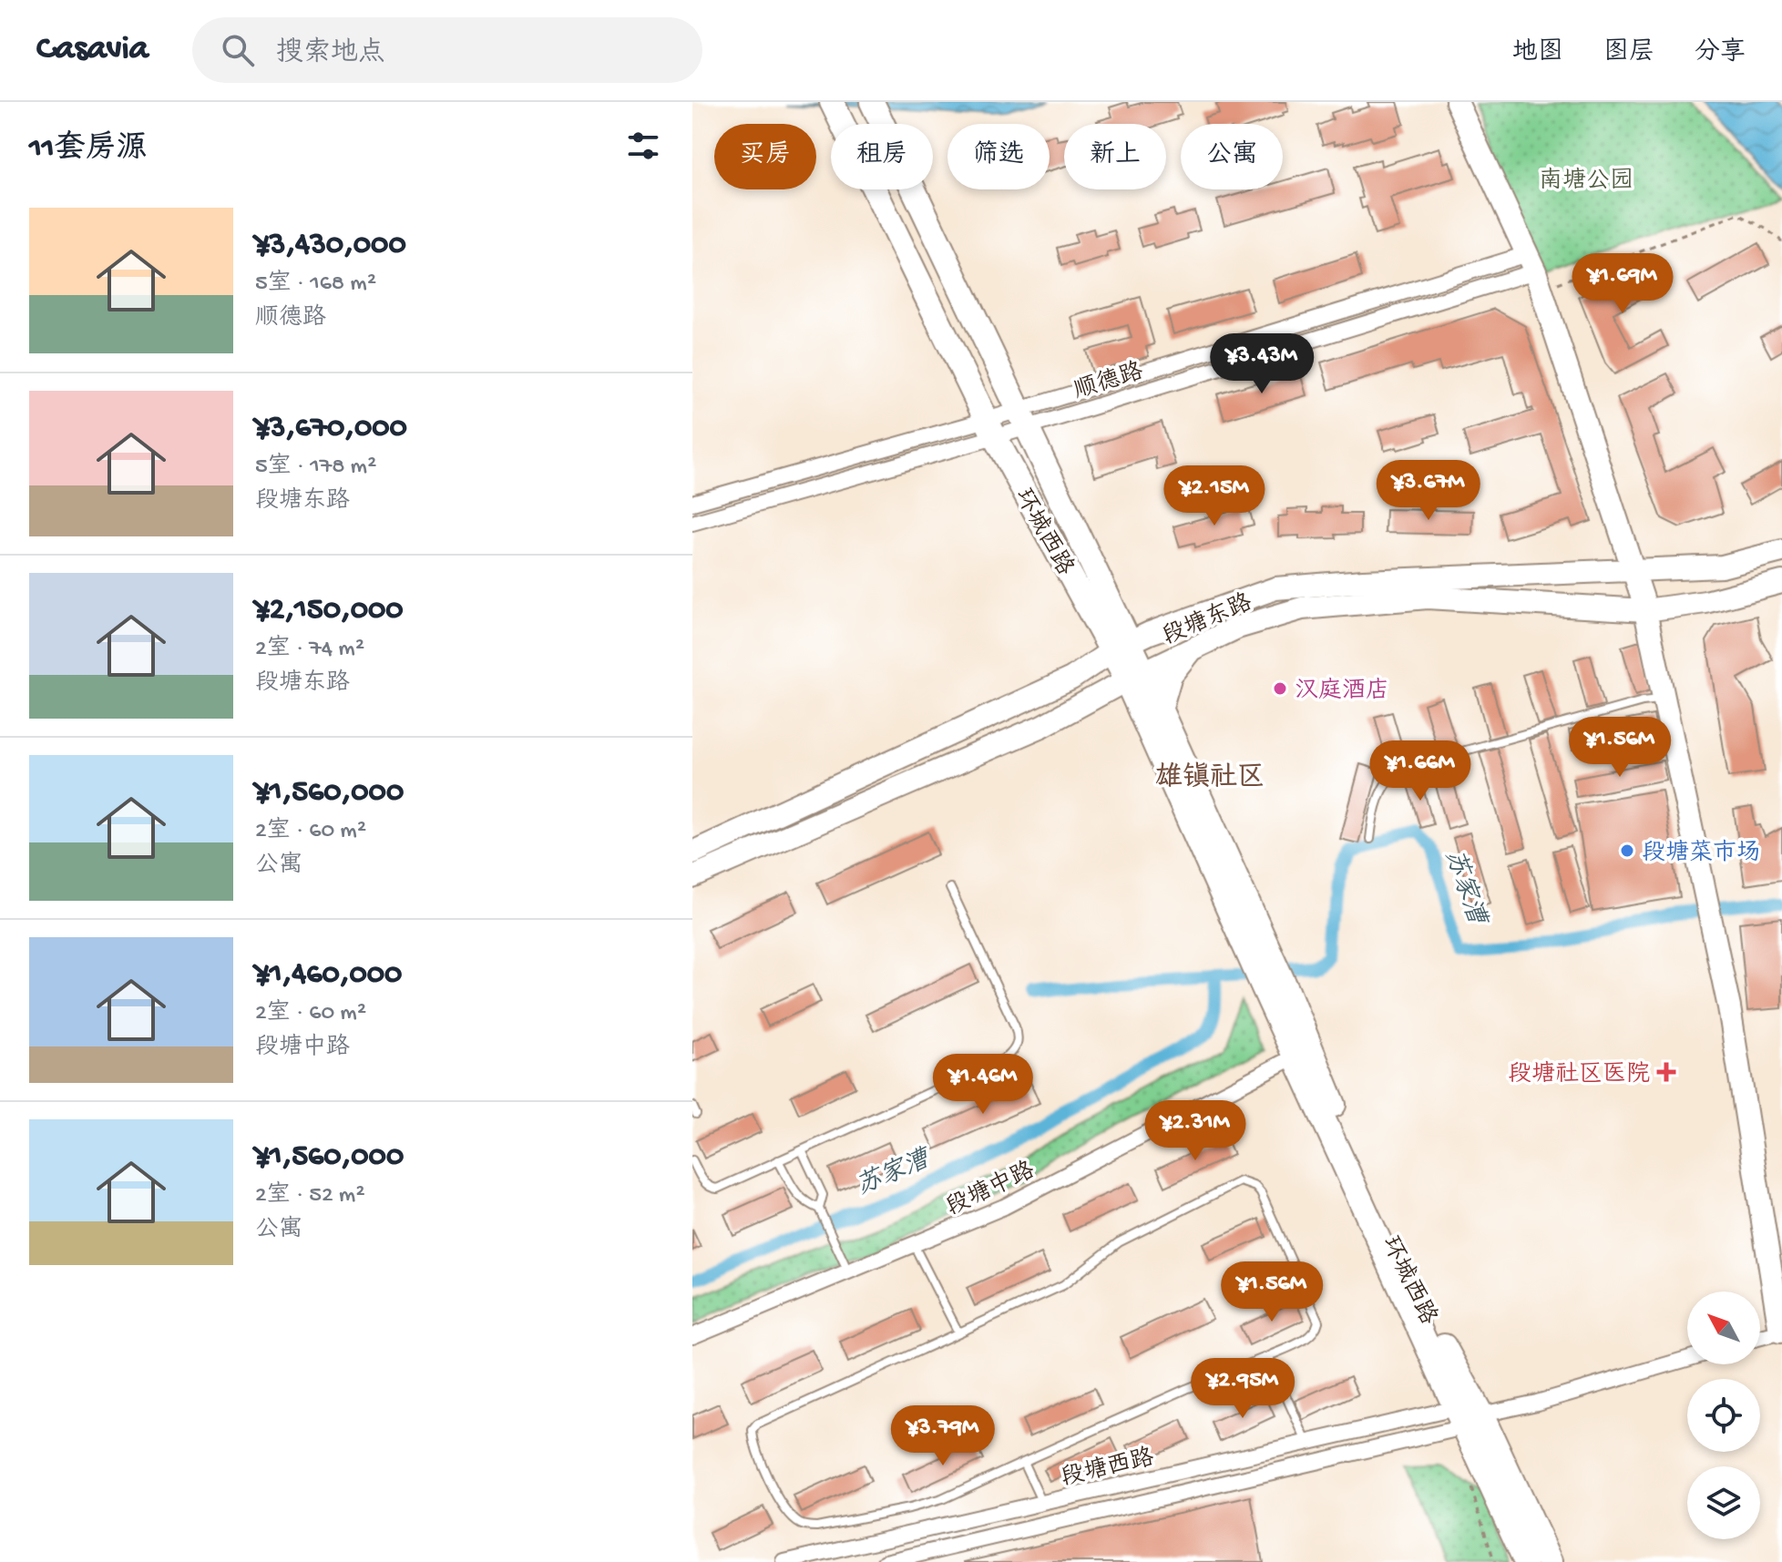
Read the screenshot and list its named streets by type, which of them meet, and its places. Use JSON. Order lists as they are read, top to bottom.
{
  "streets": {
    "main road": ["环城西路", "段塘东路"],
    "street": ["顺德路", "段塘中路", "段塘西路"]
  },
  "crossings": [
    ["顺德路", "环城西路"],
    ["环城西路", "段塘东路"],
    ["环城西路", "段塘中路"],
    ["环城西路", "段塘西路"]
  ],
  "districts": ["雄镇社区"],
  "water": ["苏家漕"],
  "parks": ["南塘公园"],
  "places": {
    "other": ["汉庭酒店", "段塘菜市场"],
    "health": ["段塘社区医院"]
  },
  "north": "top left",
  "page": {
    "header": "Casavia",
    "search": "搜索地点",
    "nav": ["地图", "图层", "分享"],
    "heading": "11套房源",
    "chip": [
      "买房",
      "租房",
      "筛选",
      "新上",
      "公寓"
    ],
    "list": [
      {
        "name": "¥3,430,000",
        "note": "5室 · 168 m² · 顺德路"
      },
      {
        "name": "¥3,670,000",
        "note": "5室 · 178 m² · 段塘东路"
      },
      {
        "name": "¥2,150,000",
        "note": "2室 · 74 m² · 段塘东路"
      },
      {
        "name": "¥1,560,000",
        "note": "2室 · 60 m² · 公寓"
      },
      {
        "name": "¥1,460,000",
        "note": "2室 · 60 m² · 段塘中路"
      },
      {
        "name": "¥1,560,000",
        "note": "2室 · 52 m² · 公寓"
      }
    ],
    "price": [
      "¥1.69M",
      "¥3.43M",
      "¥3.67M",
      "¥2.15M",
      "¥1.56M",
      "¥1.66M",
      "¥1.46M",
      "¥2.31M",
      "¥1.56M",
      "¥2.95M",
      "¥3.79M"
    ]
  }
}
